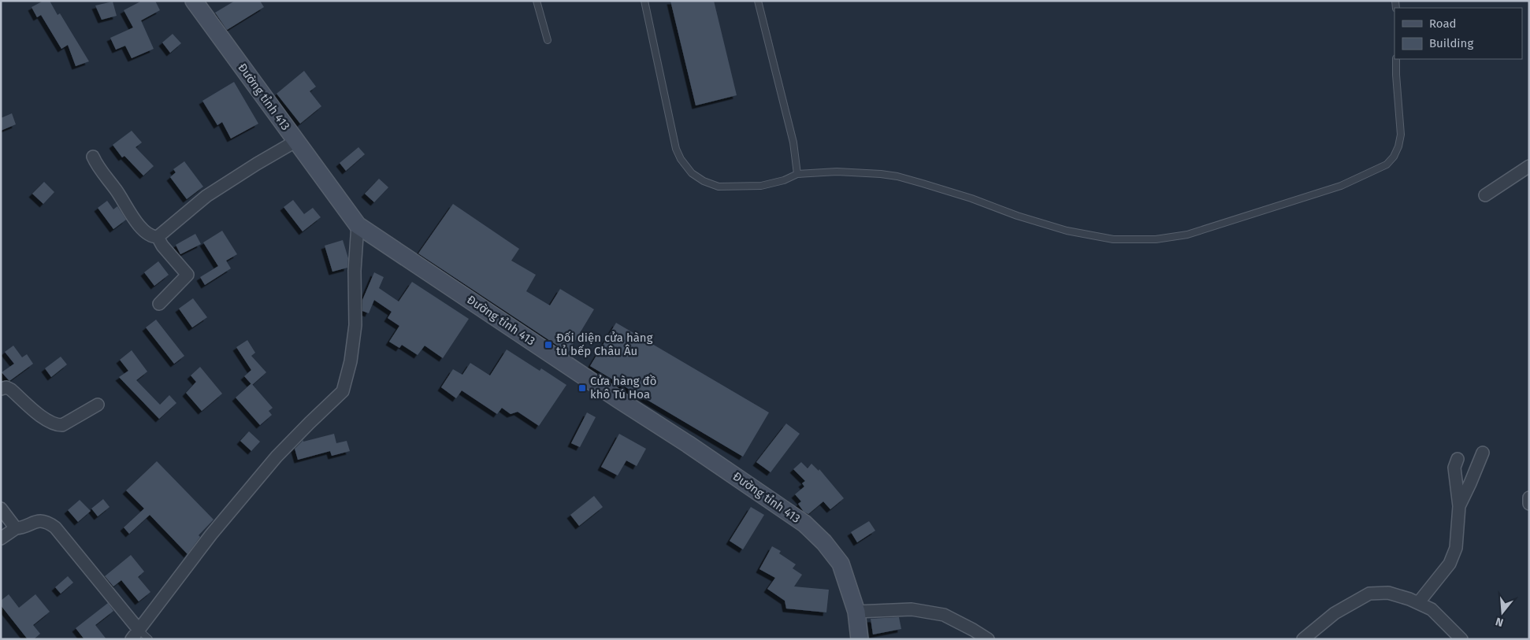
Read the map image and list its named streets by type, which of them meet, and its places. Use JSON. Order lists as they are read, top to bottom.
{
  "streets": {
    "main road": ["Đường tỉnh 413"]
  },
  "places": {
    "transit": ["Đối diện cửa hàng tủ bếp Châu Âu", "Cửa hàng đồ khô Tú Hoa"]
  },
  "legend": ["Road", "Building"],
  "north": "bottom"
}
